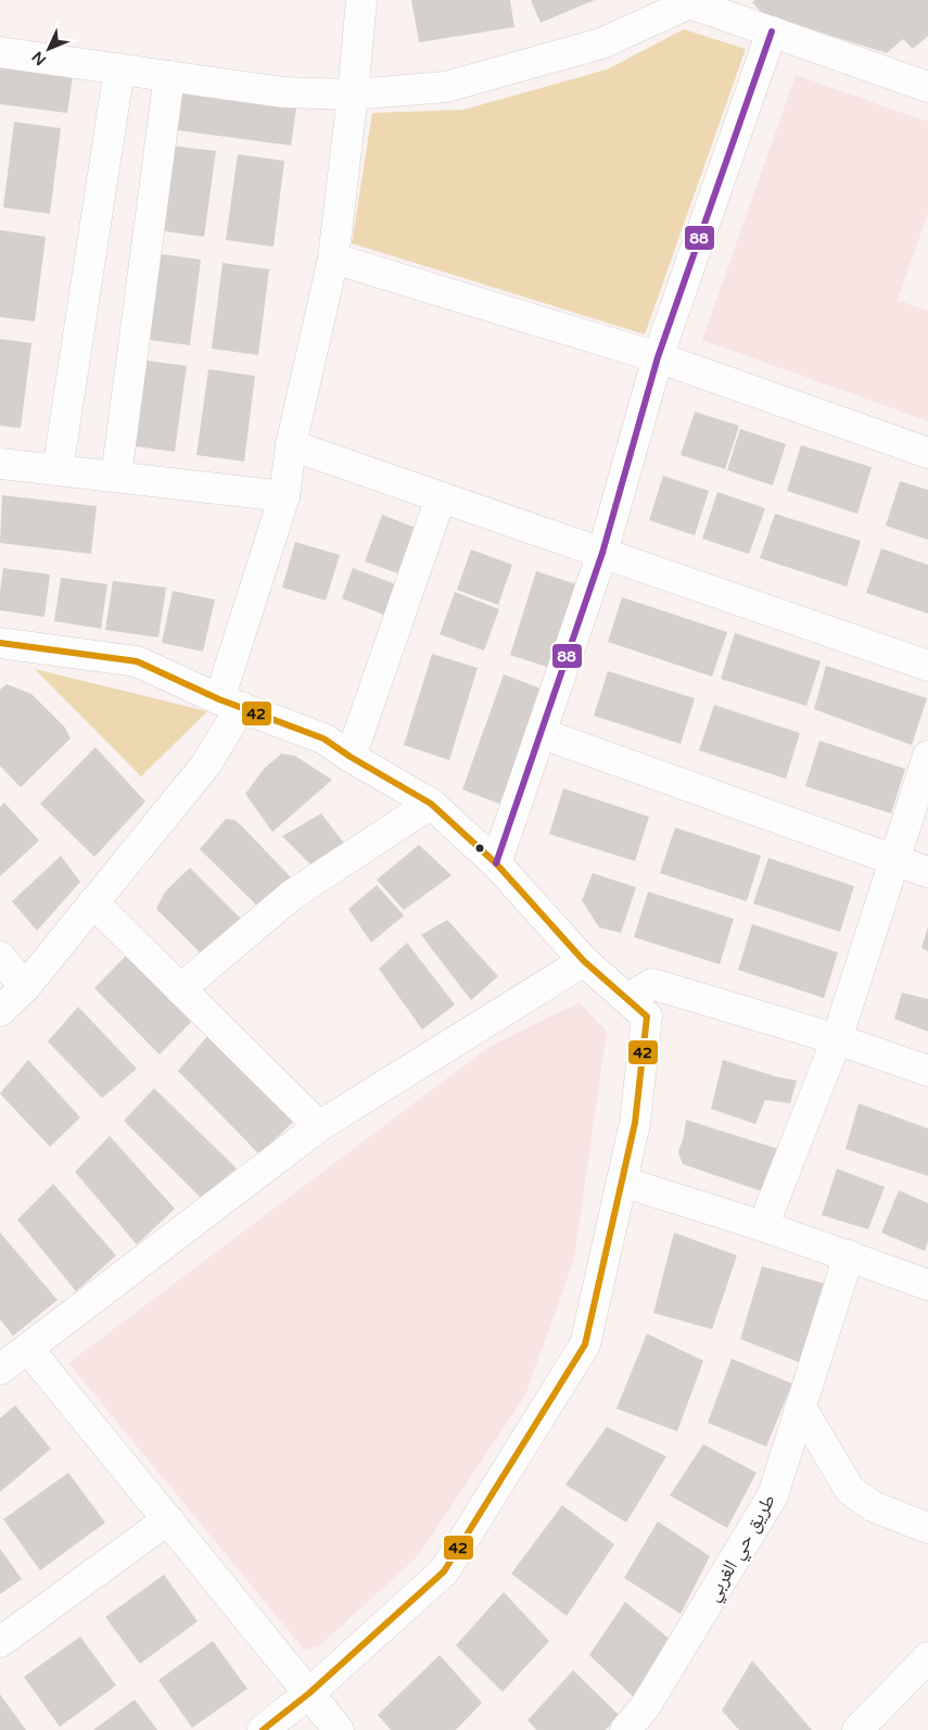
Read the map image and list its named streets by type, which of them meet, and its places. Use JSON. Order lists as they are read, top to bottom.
{
  "streets": {
    "street": ["طريق حي الغربي"]
  },
  "lines": ["transit line 88", "transit line 42"],
  "north": "bottom left"
}
